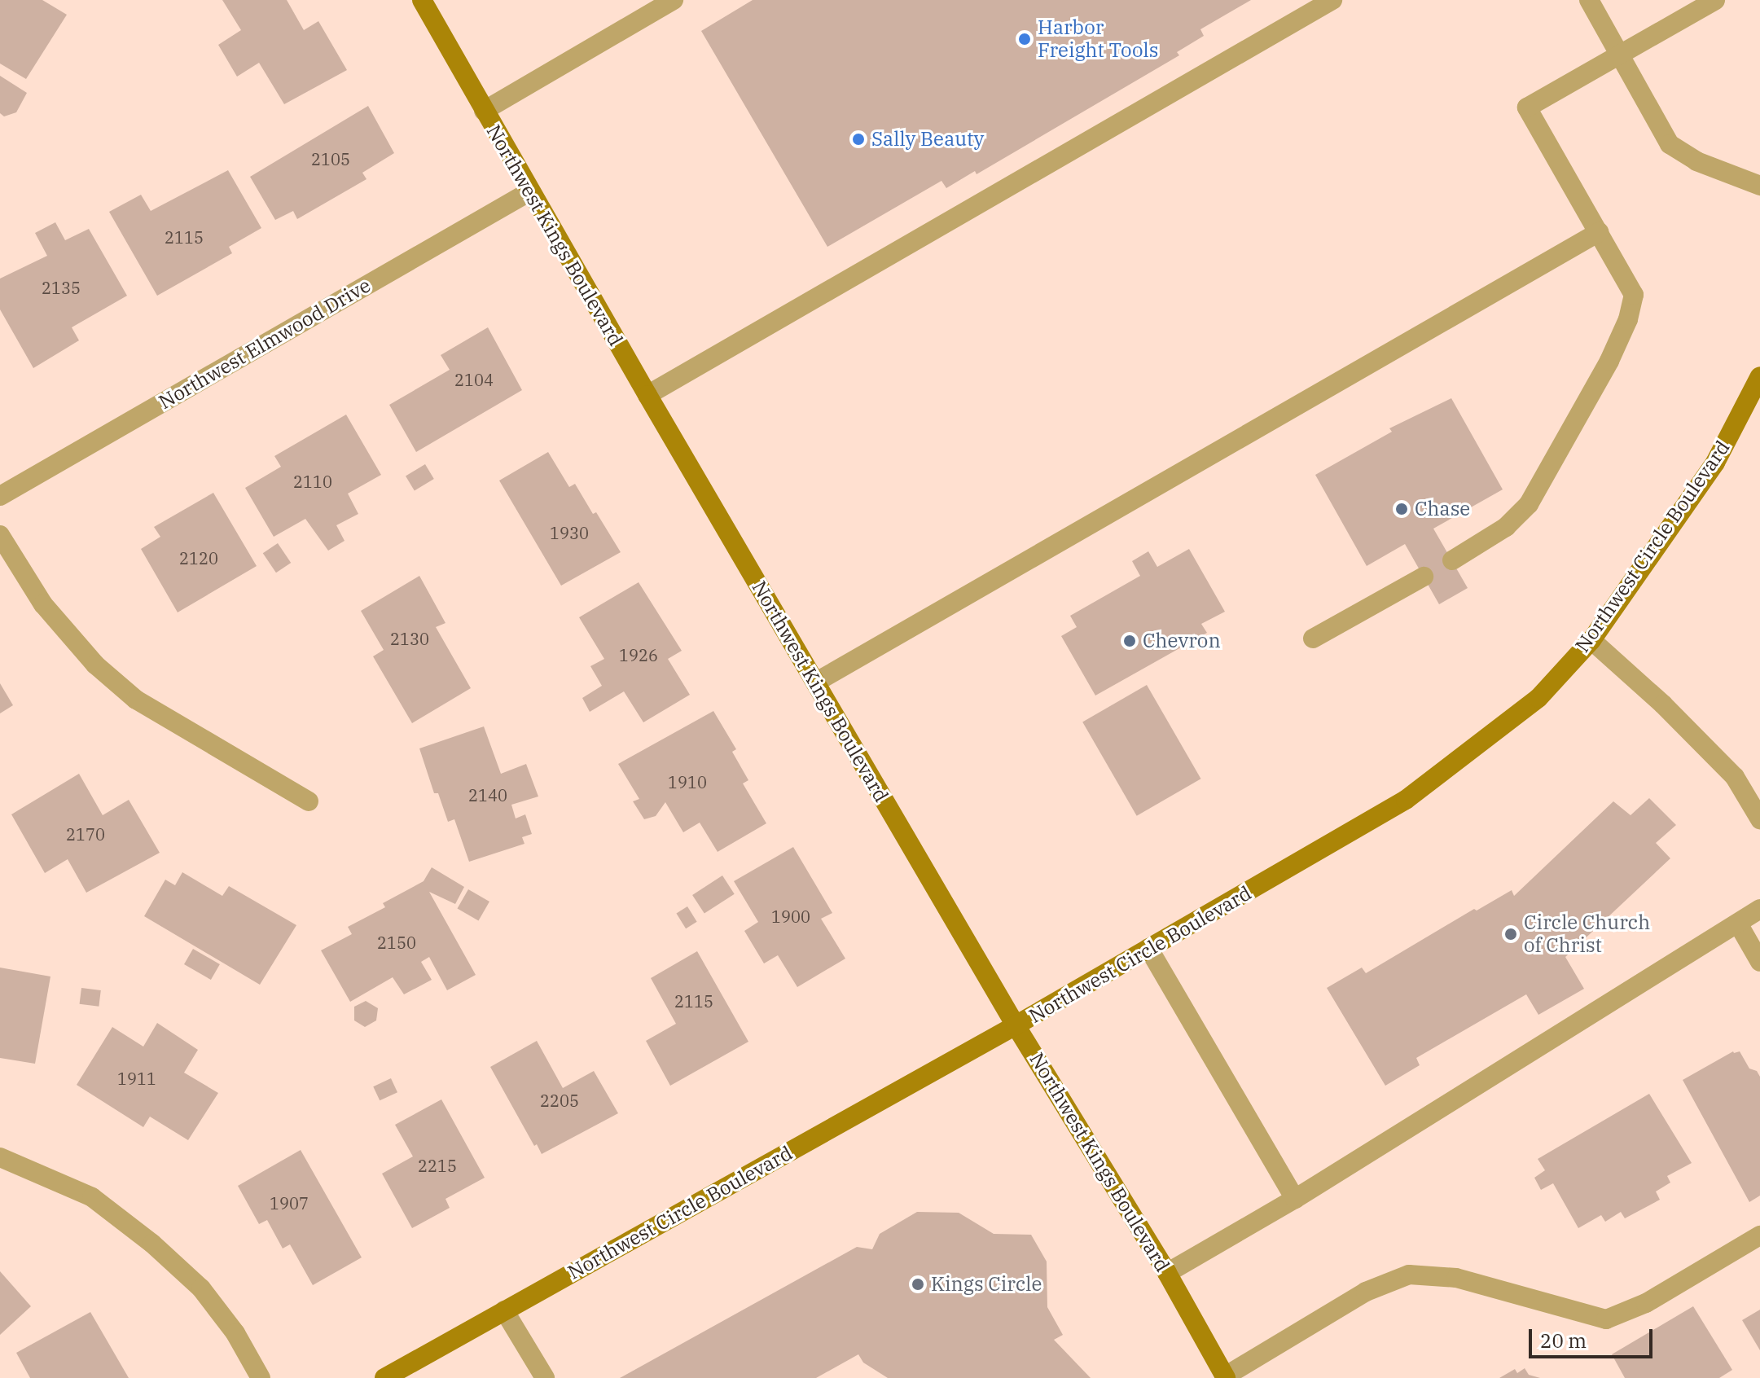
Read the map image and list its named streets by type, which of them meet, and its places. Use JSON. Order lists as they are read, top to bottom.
{
  "streets": {
    "main road": ["Northwest Kings Boulevard", "Northwest Circle Boulevard"],
    "street": ["Northwest Elmwood Drive"]
  },
  "crossings": [
    ["Northwest Kings Boulevard", "Northwest Elmwood Drive"],
    ["Northwest Kings Boulevard", "Northwest Circle Boulevard"]
  ],
  "places": [
    "Harbor Freight Tools",
    "Sally Beauty",
    "Chase",
    "Chevron",
    "Circle Church of Christ",
    "Kings Circle"
  ],
  "house_numbers": [
    "2105",
    "2115",
    "2135",
    "2104",
    "2110",
    "1930",
    "2120",
    "2130",
    "1926",
    "1910",
    "2140",
    "2170",
    "1900",
    "2150",
    "2115",
    "1911",
    "2205",
    "2215",
    "1907"
  ],
  "scale_bar": "20 m"
}
